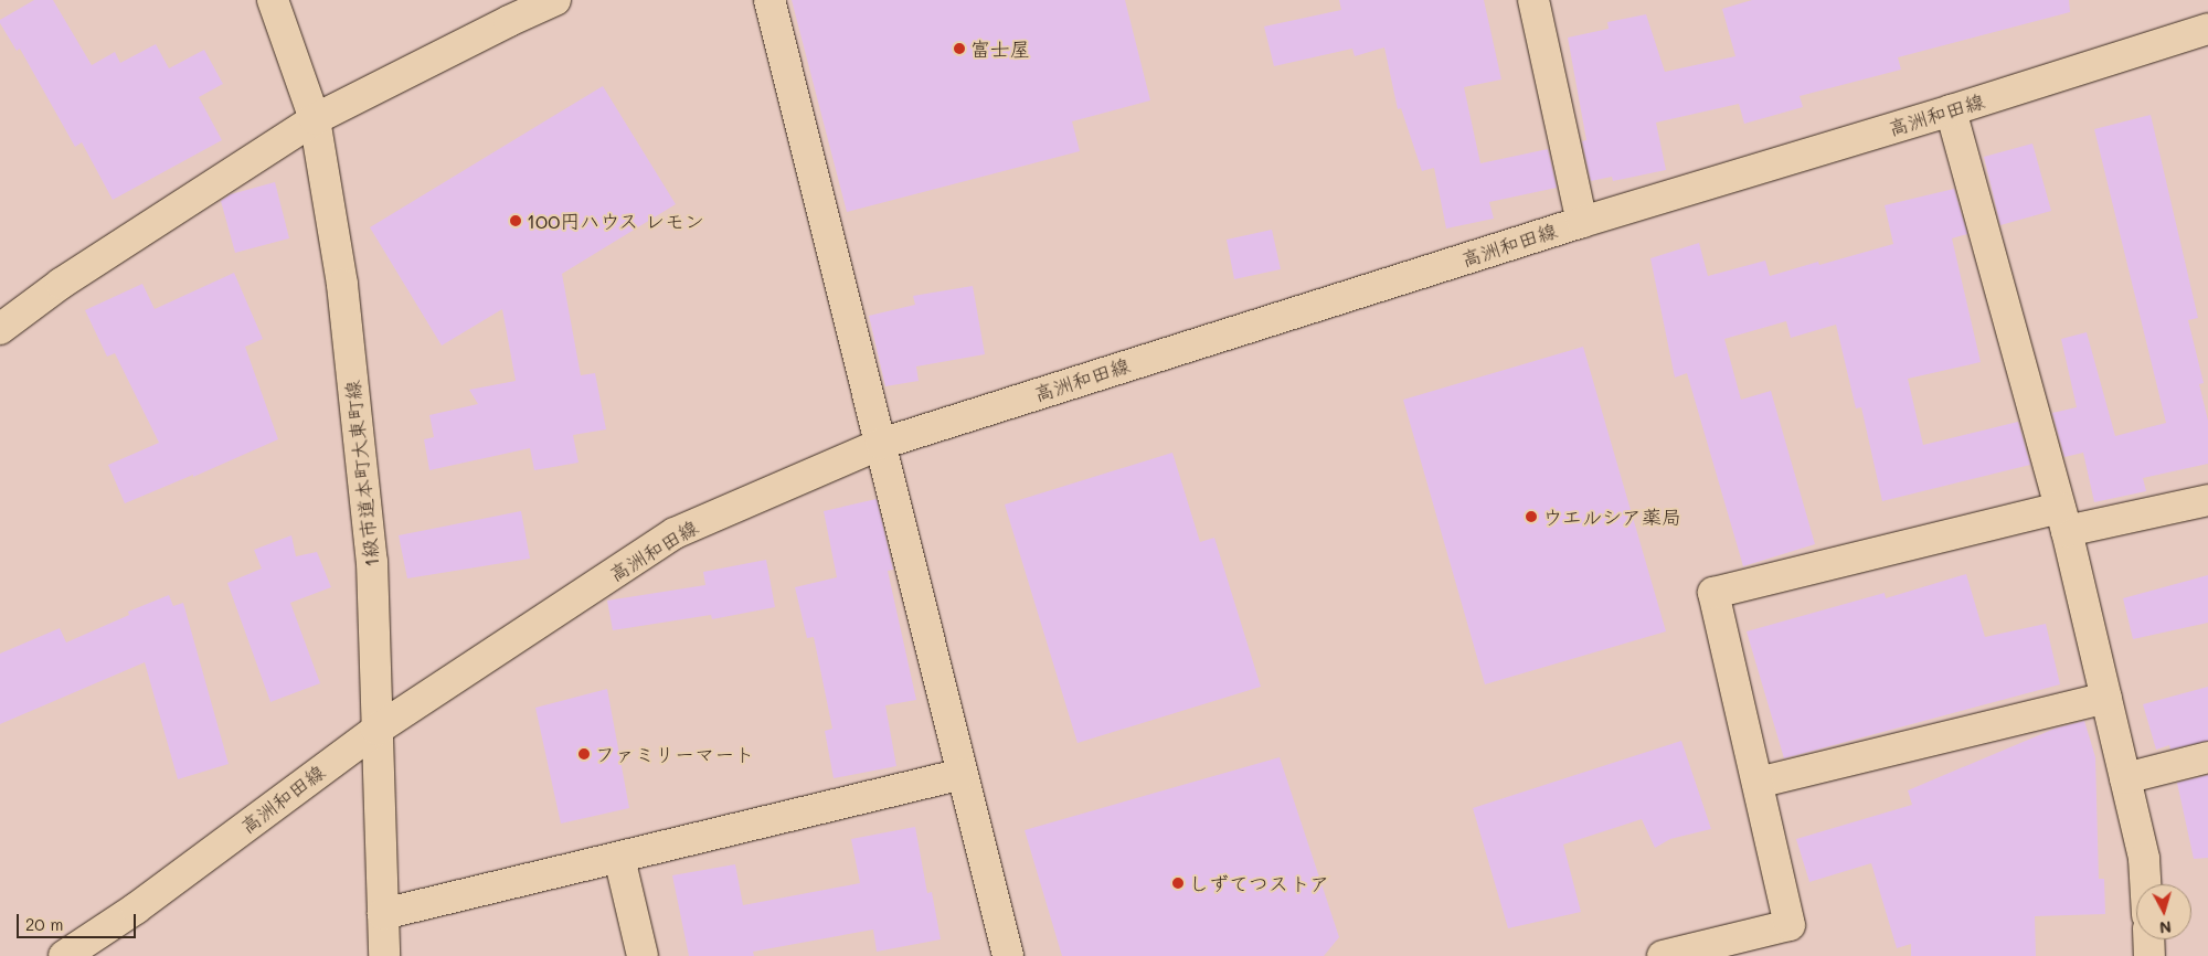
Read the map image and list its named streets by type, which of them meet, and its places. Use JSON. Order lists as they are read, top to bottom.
{
  "streets": {
    "street": ["高洲和田線", "1級市道本町大東町線"]
  },
  "crossings": [
    ["高洲和田線", "1級市道本町大東町線"]
  ],
  "places": [
    "富士屋",
    "100円ハウス レモン",
    "ウエルシア薬局",
    "ファミリーマート",
    "しずてつストア"
  ],
  "scale_bar": "20 m",
  "north": "bottom"
}
